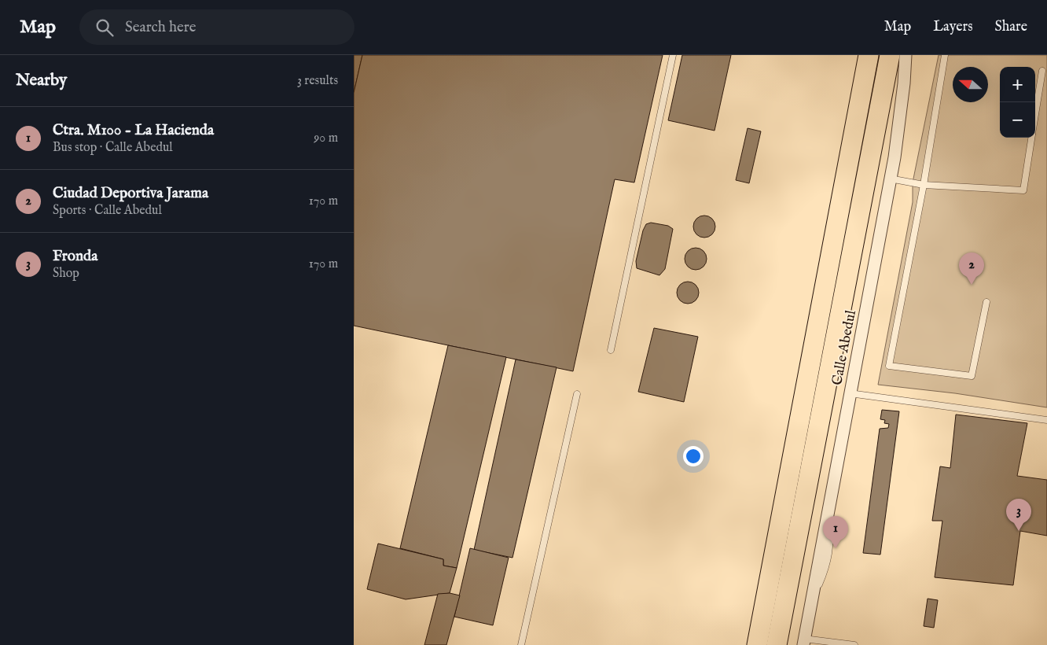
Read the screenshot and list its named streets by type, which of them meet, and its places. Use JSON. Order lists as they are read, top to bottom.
{
  "streets": {
    "street": ["Calle Abedul"]
  },
  "north": "left",
  "page": {
    "header": "Map",
    "search": "Search here",
    "nav": ["Map", "Layers", "Share"],
    "heading": ["Nearby", "3 results"],
    "map_buttons": ["+", "−"],
    "list": [
      {
        "mark": "1",
        "name": "Ctra. M100 - La Hacienda",
        "note": "Bus stop · Calle Abedul",
        "value": "90 m"
      },
      {
        "mark": "2",
        "name": "Ciudad Deportiva Jarama",
        "note": "Sports · Calle Abedul",
        "value": "170 m"
      },
      {
        "mark": "3",
        "name": "Fronda",
        "note": "Shop",
        "value": "170 m"
      }
    ],
    "pins": ["2", "3", "1"]
  }
}
